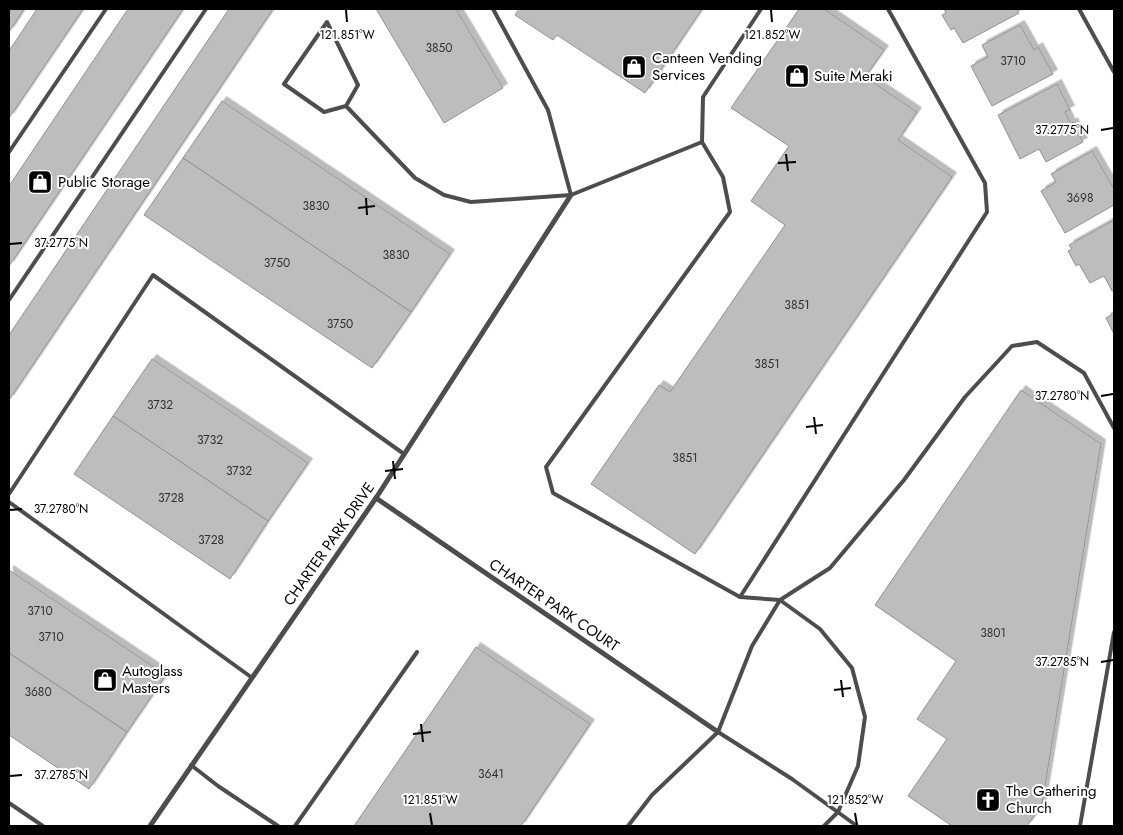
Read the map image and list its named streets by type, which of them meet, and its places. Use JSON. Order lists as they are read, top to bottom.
{
  "streets": {
    "street": ["CHARTER PARK DRIVE", "CHARTER PARK COURT"]
  },
  "crossings": [
    ["CHARTER PARK DRIVE", "CHARTER PARK COURT"]
  ],
  "places": {
    "shop": [
      "Canteen Vending Services",
      "Suite Meraki",
      "Public Storage",
      "Autoglass Masters"
    ],
    "church": ["The Gathering Church"]
  },
  "house_numbers": [
    "3850",
    "3710",
    "3698",
    "3830",
    "3830",
    "3750",
    "3851",
    "3750",
    "3851",
    "3732",
    "3732",
    "3851",
    "3732",
    "3728",
    "3728",
    "3710",
    "3801",
    "3710",
    "3680",
    "3641"
  ],
  "coordinates": [
    "121.851°W",
    "121.852°W",
    "37.2775°N",
    "37.2780°N",
    "37.2785°N"
  ]
}
